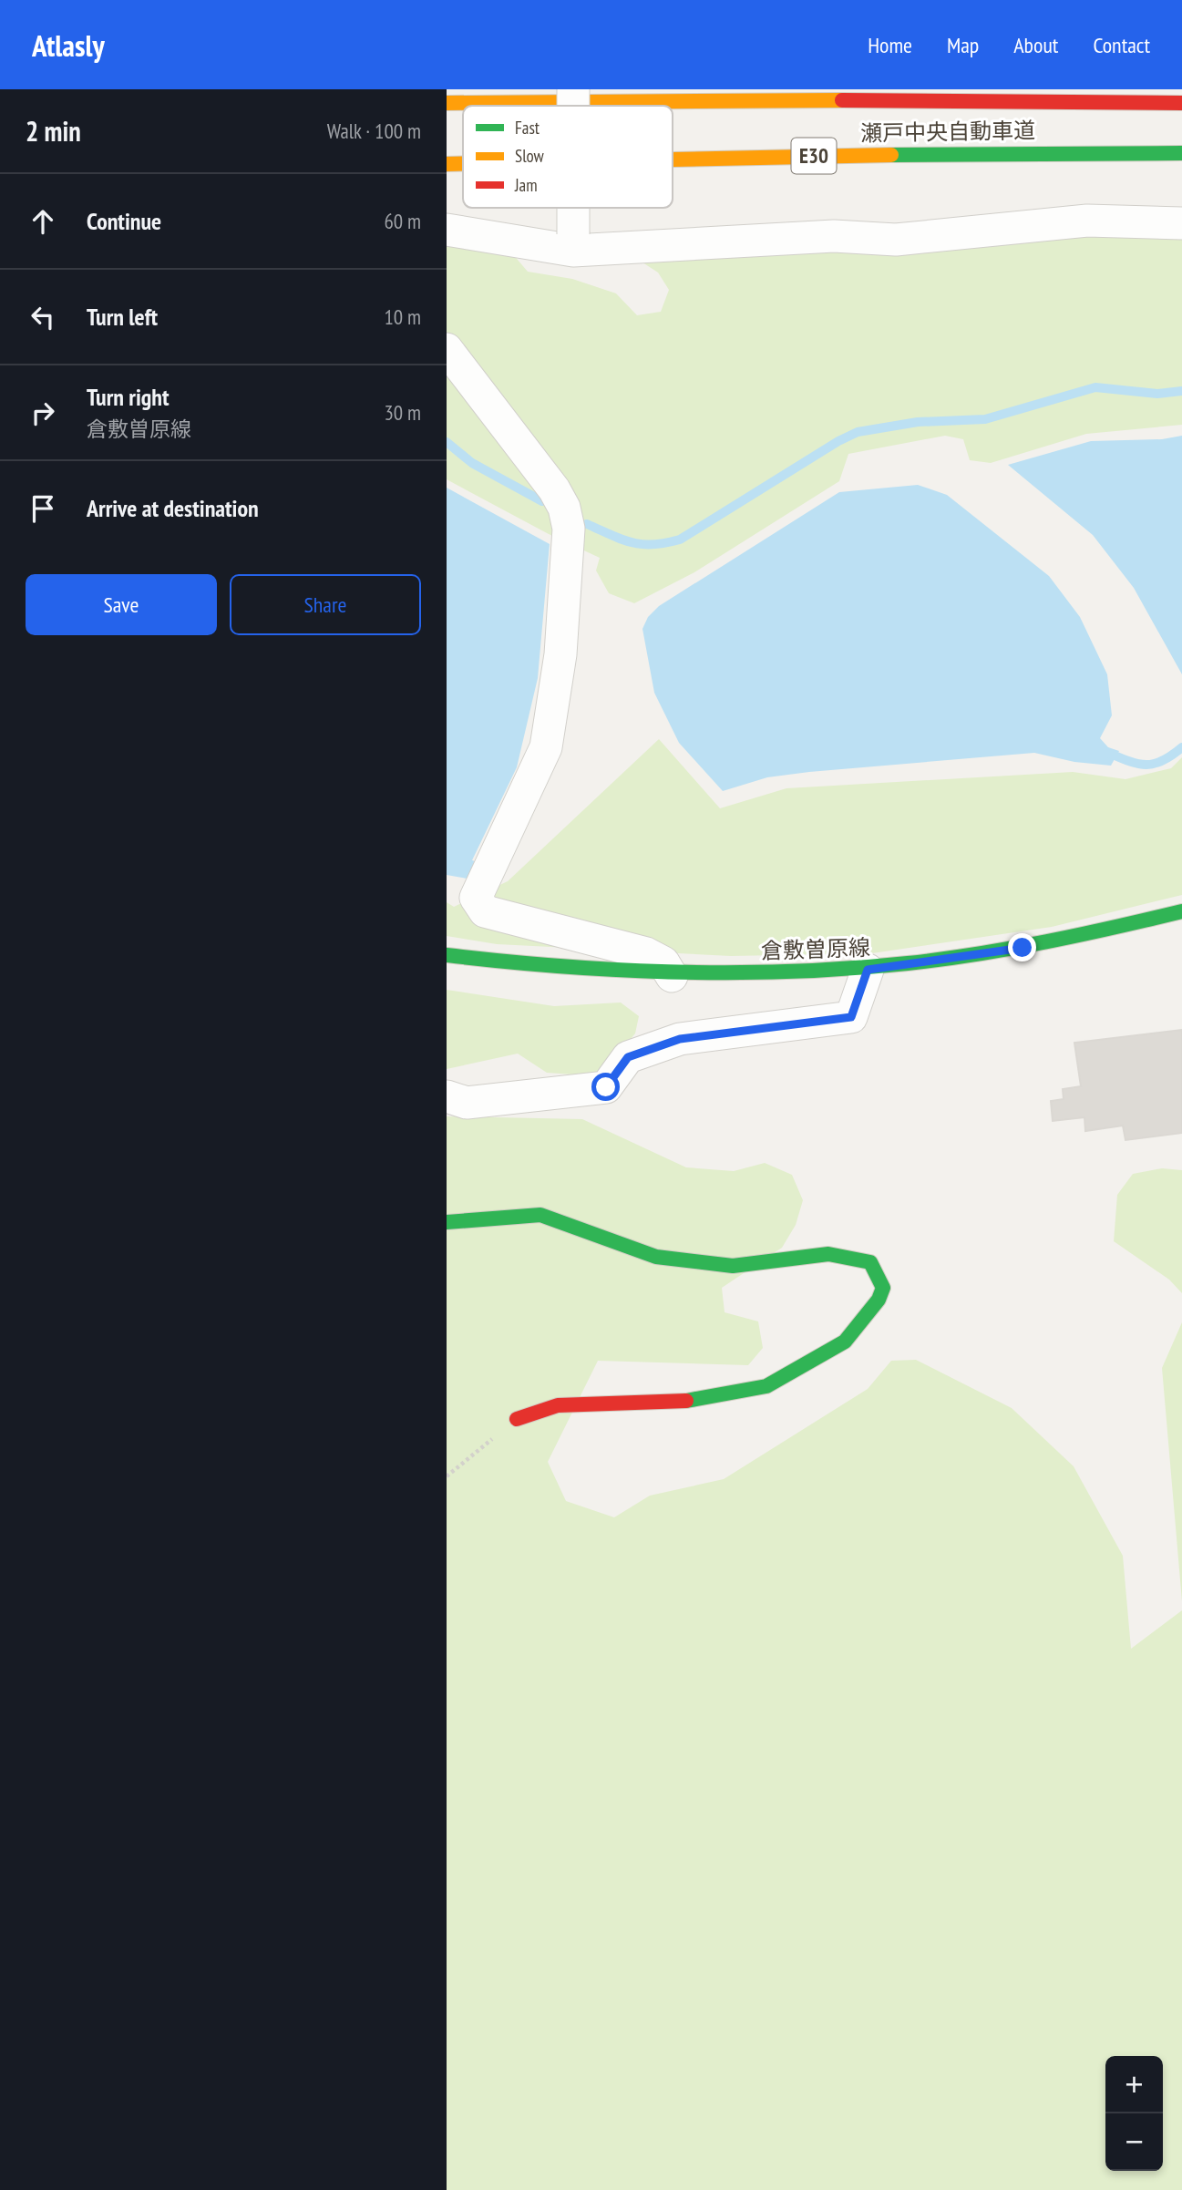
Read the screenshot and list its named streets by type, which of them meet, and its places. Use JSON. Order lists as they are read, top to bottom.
{
  "streets": {
    "main road": ["瀬戸中央自動車道", "E30", "倉敷曽原線"]
  },
  "legend": ["Fast", "Slow", "Jam"],
  "page": {
    "header": "Atlasly",
    "nav": [
      "Home",
      "Map",
      "About",
      "Contact"
    ],
    "heading": ["2 min", "Walk · 100 m"],
    "list": [
      ["Continue", "60 m"],
      ["Turn left", "10 m"],
      ["Turn right", "倉敷曽原線", "30 m"],
      "Arrive at destination"
    ],
    "buttons": ["Save", "Share"],
    "map_buttons": ["+", "−"]
  }
}
